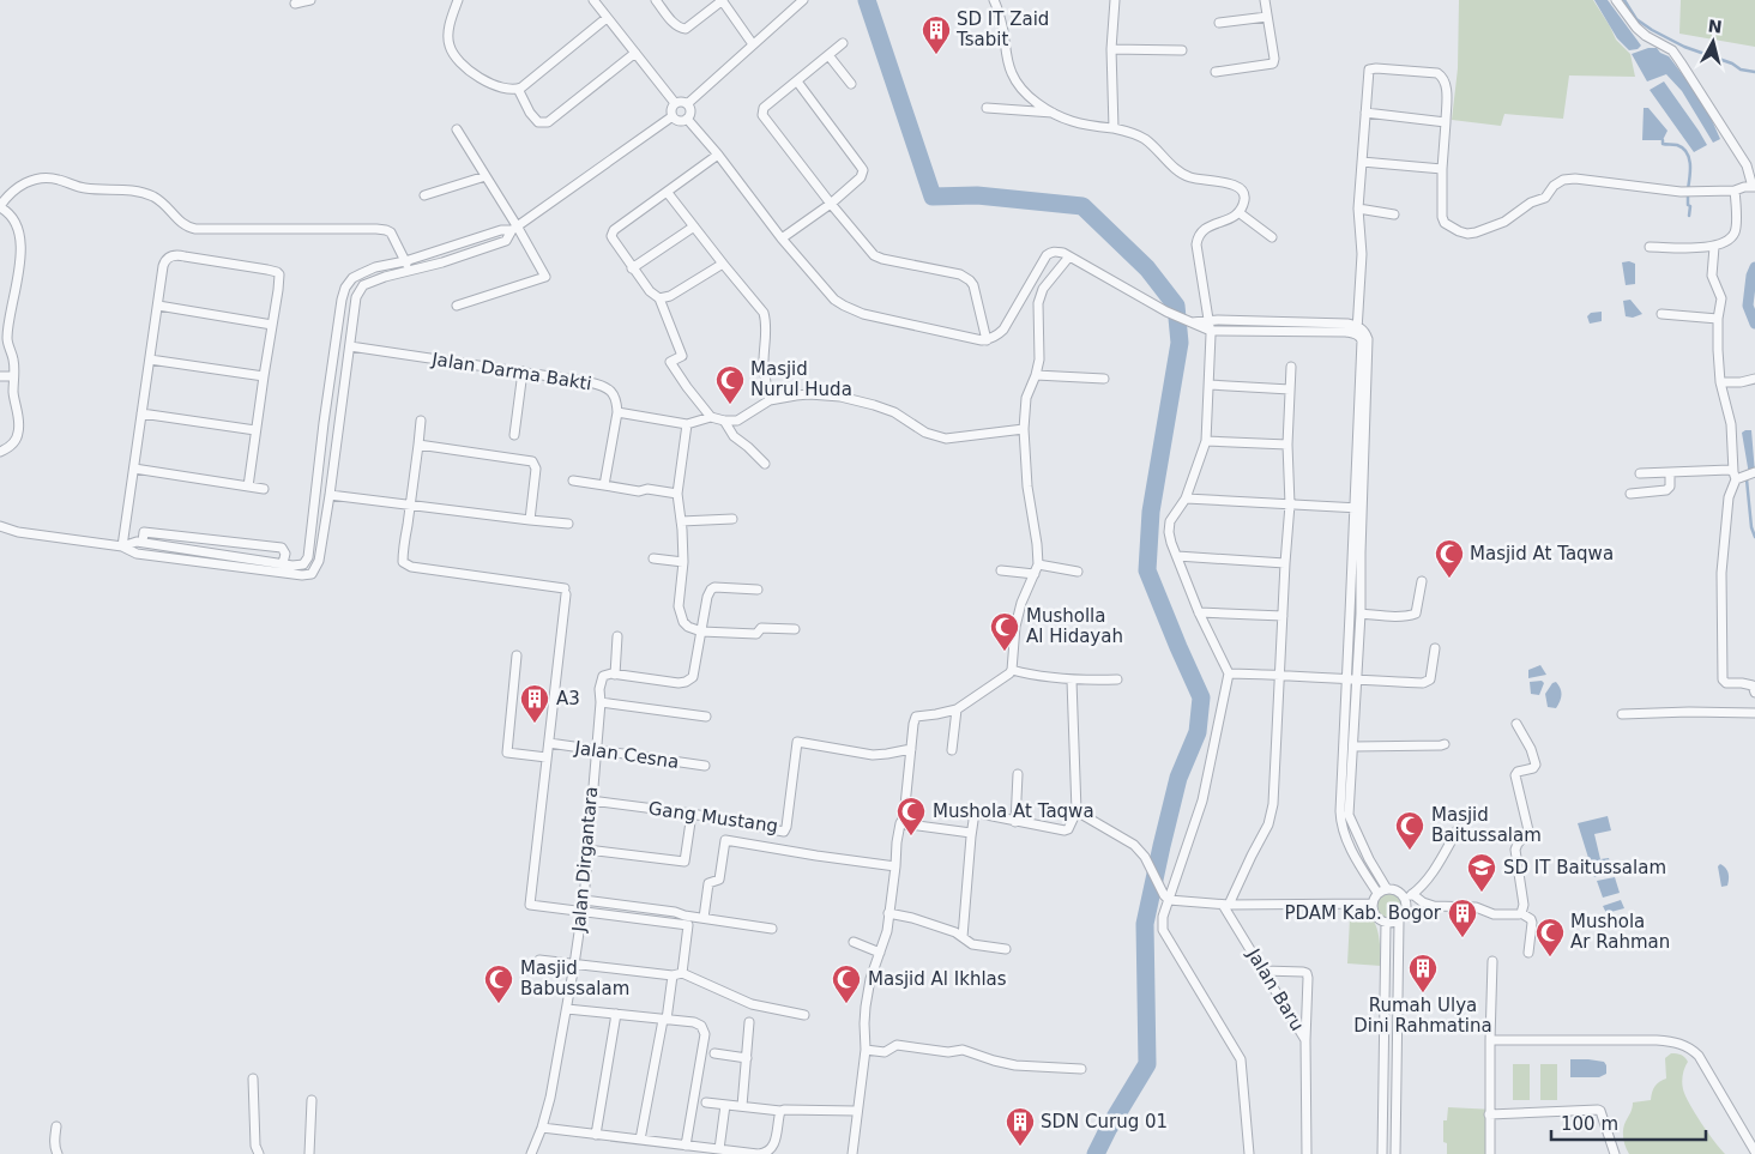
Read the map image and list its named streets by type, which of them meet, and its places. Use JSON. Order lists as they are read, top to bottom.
{
  "streets": {
    "street": [
      "Jalan Darma Bakti",
      "Jalan Cesna",
      "Gang Mustang",
      "Jalan Dirgantara",
      "Jalan Baru"
    ]
  },
  "crossings": [
    ["Jalan Cesna", "Jalan Dirgantara"],
    ["Gang Mustang", "Jalan Dirgantara"]
  ],
  "places": {
    "building": [
      "SD IT Zaid Tsabit",
      "A3",
      "PDAM Kab. Bogor",
      "Rumah Ulya Dini Rahmatina",
      "SDN Curug 01"
    ],
    "mosque": [
      "Masjid Nurul Huda",
      "Masjid At Taqwa",
      "Musholla Al Hidayah",
      "Mushola At Taqwa",
      "Masjid Baitussalam",
      "Mushola Ar Rahman",
      "Masjid Babussalam",
      "Masjid Al Ikhlas"
    ],
    "school or university": ["SD IT Baitussalam"]
  },
  "scale_bar": "100 m",
  "north": "top"
}
